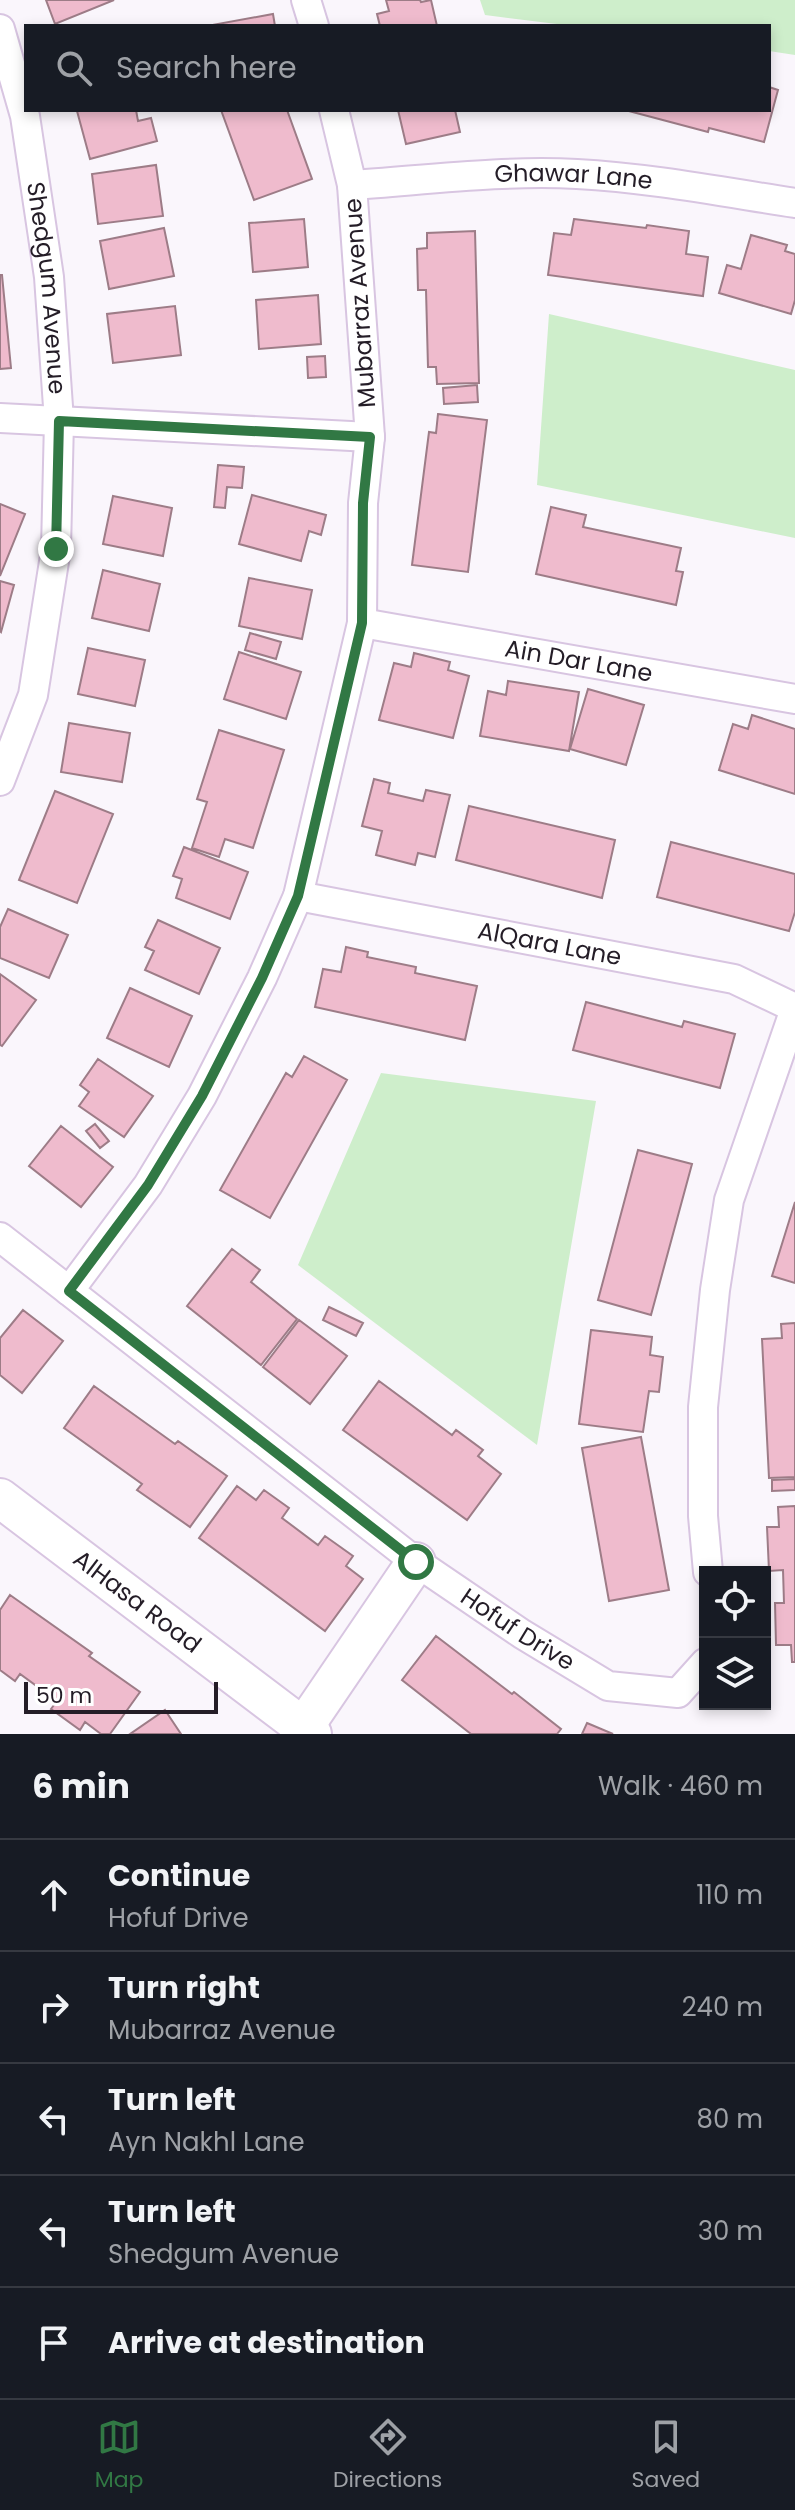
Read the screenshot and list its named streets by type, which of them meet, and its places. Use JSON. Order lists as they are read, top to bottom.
{
  "streets": {
    "main road": ["AlHasa Road"],
    "street": [
      "Ghawar Lane",
      "Shedgum Avenue",
      "Mubarraz Avenue",
      "Ain Dar Lane",
      "AlQara Lane",
      "Hofuf Drive"
    ]
  },
  "crossings": [
    ["Ghawar Lane", "Mubarraz Avenue"],
    ["Mubarraz Avenue", "Ain Dar Lane"],
    ["Mubarraz Avenue", "AlQara Lane"],
    ["Mubarraz Avenue", "Hofuf Drive"]
  ],
  "scale_bar": "50 m",
  "page": {
    "search": "Search here",
    "scale": "50 m",
    "heading": ["6 min", "Walk · 460 m"],
    "list": [
      ["Continue", "Hofuf Drive", "110 m"],
      ["Turn right", "Mubarraz Avenue", "240 m"],
      ["Turn left", "Ayn Nakhl Lane", "80 m"],
      ["Turn left", "Shedgum Avenue", "30 m"],
      "Arrive at destination"
    ],
    "nav": ["Map", "Directions", "Saved"]
  }
}
